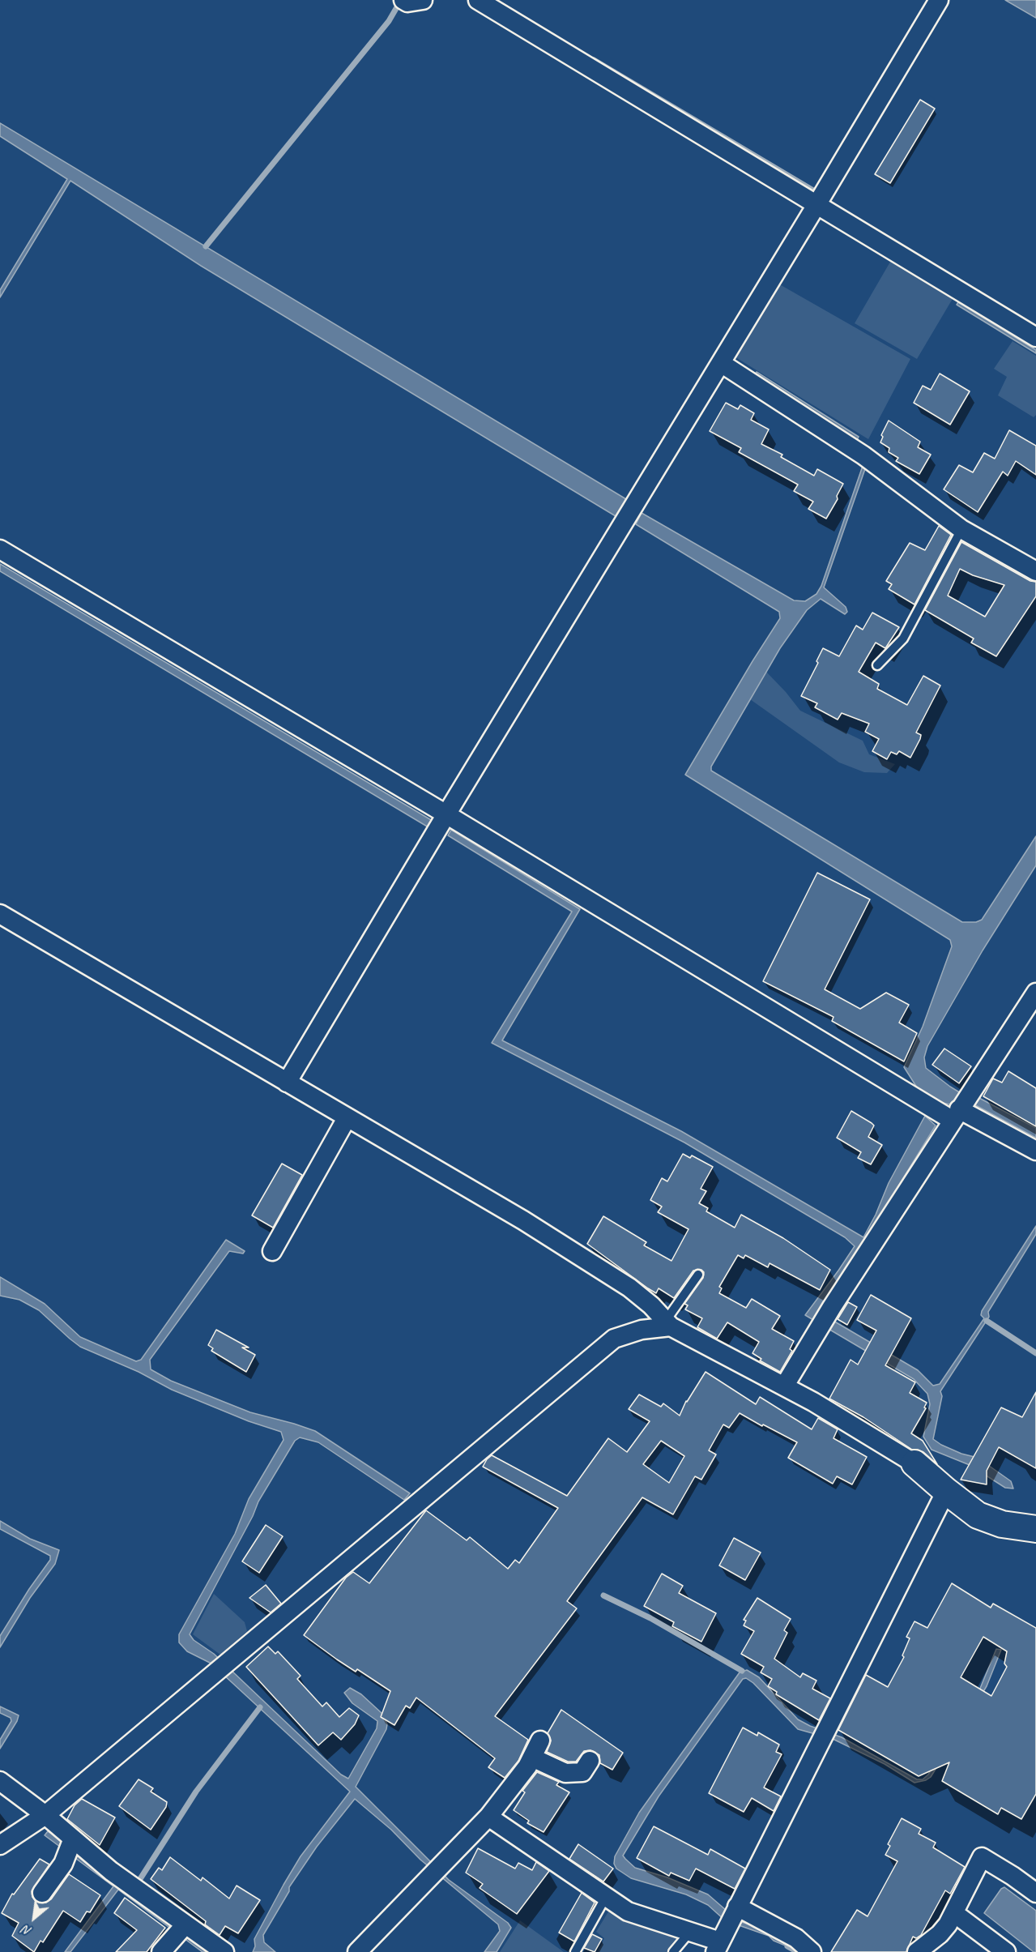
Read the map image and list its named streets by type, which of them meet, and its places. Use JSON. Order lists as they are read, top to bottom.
{
  "north": "bottom left"
}
